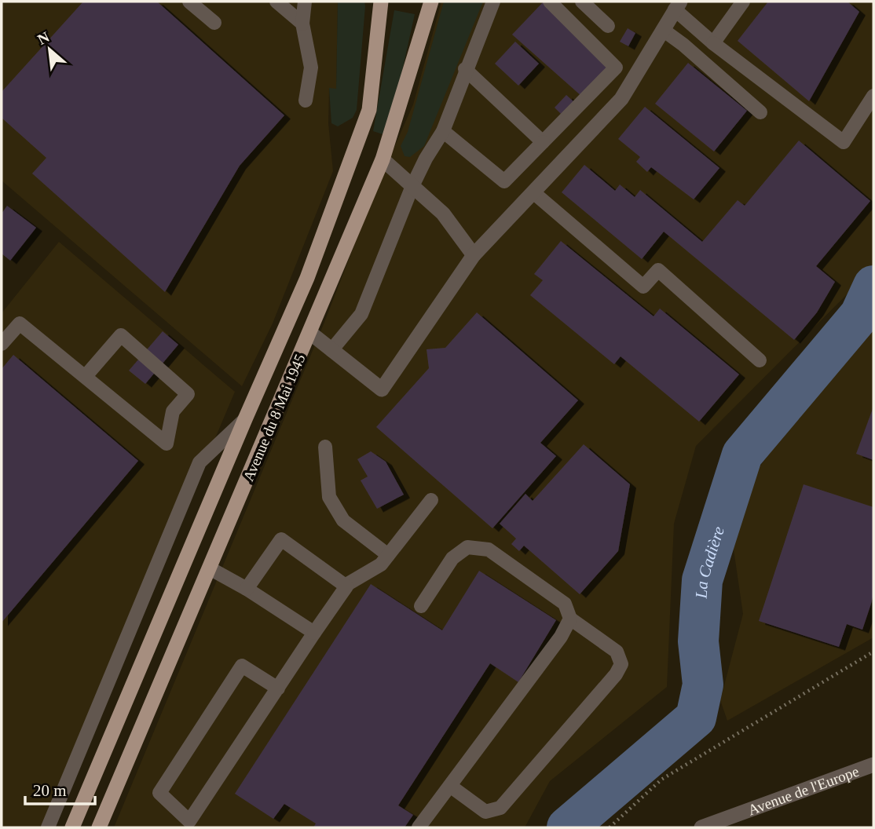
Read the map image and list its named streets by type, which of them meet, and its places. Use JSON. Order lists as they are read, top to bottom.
{
  "streets": {
    "main road": ["Avenue du 8 Mai 1945"],
    "street": ["Avenue de l'Europe"]
  },
  "water": ["La Cadière"],
  "scale_bar": "20 m",
  "north": "top left"
}
